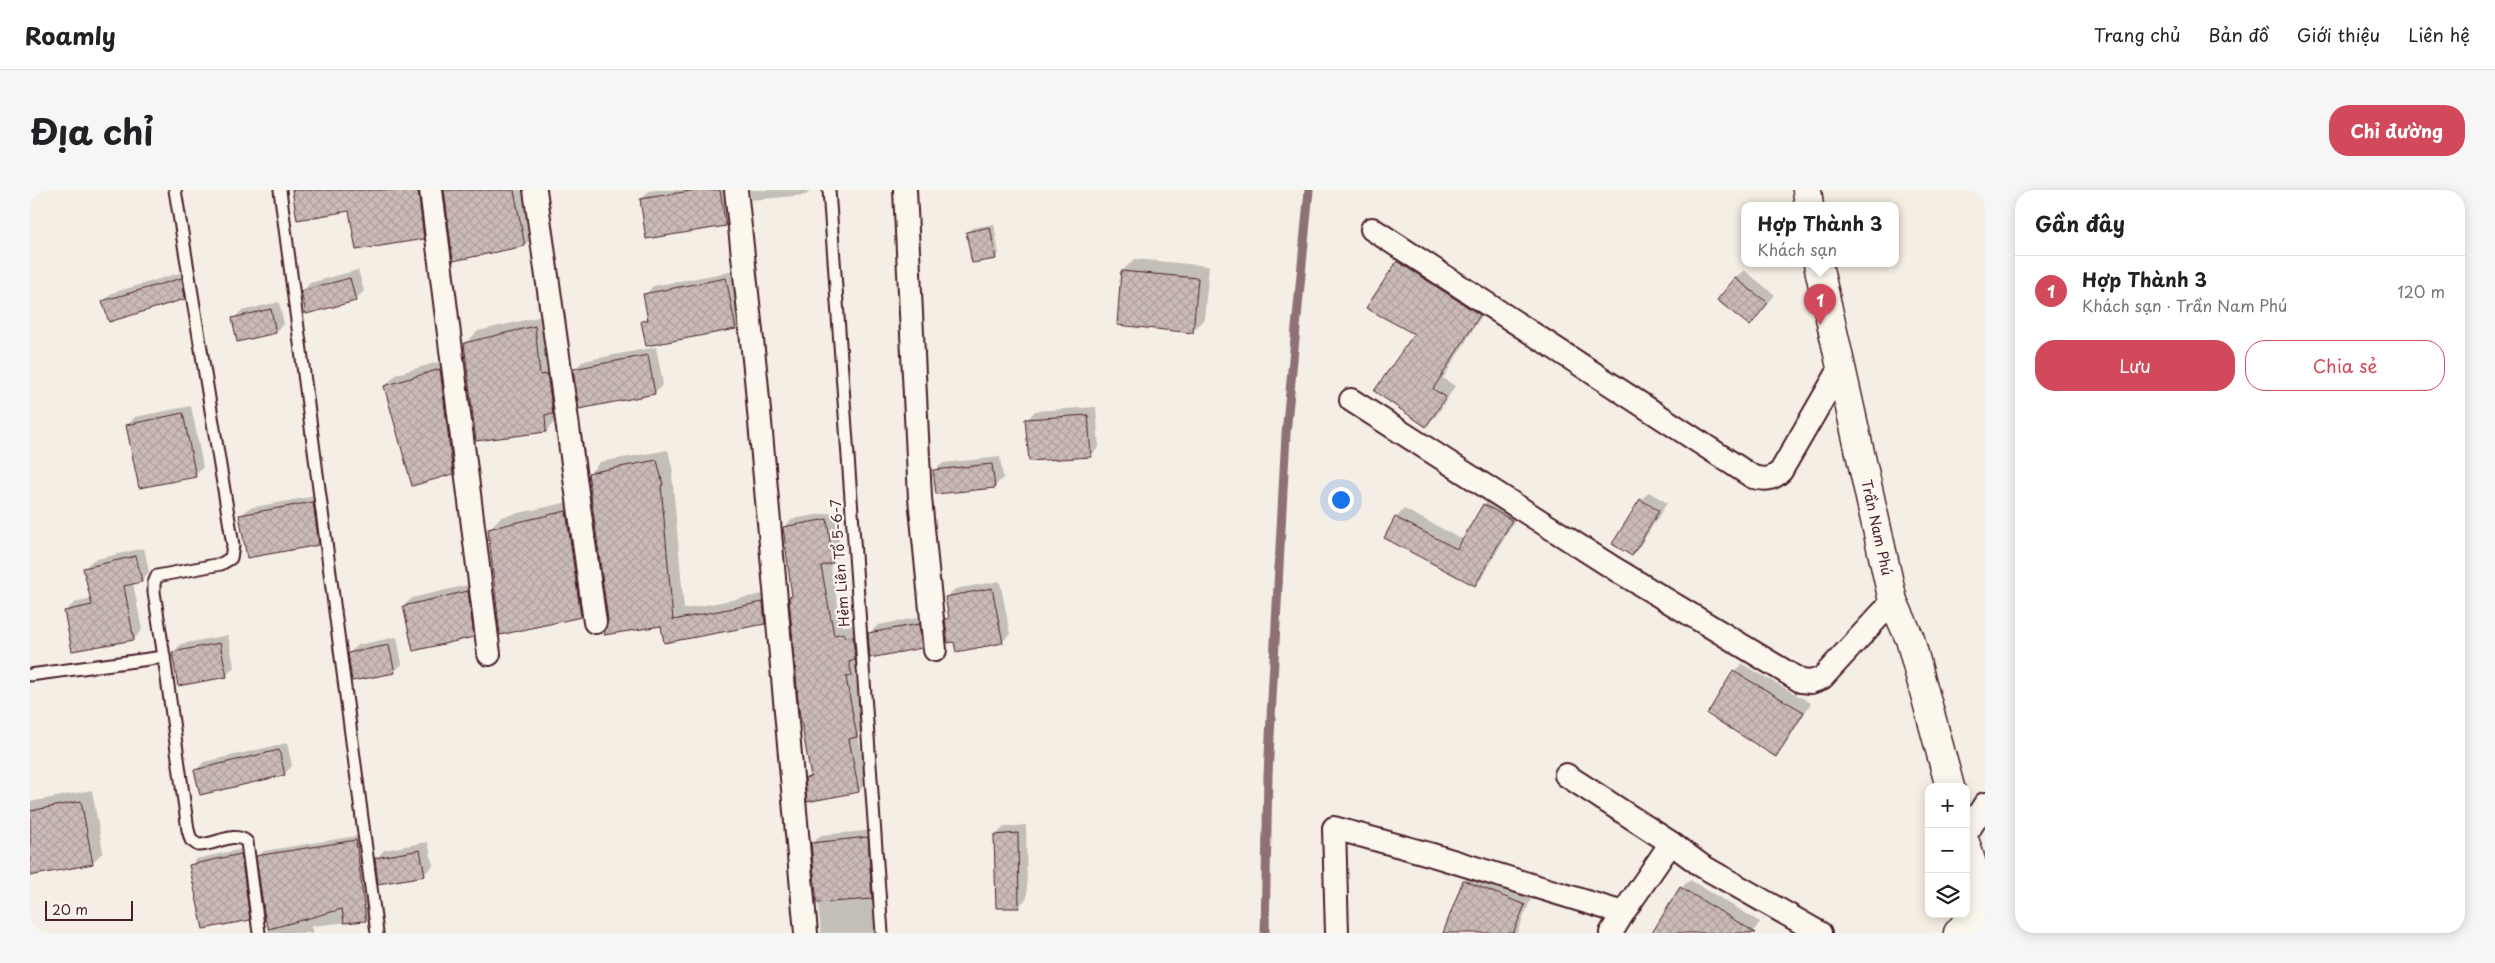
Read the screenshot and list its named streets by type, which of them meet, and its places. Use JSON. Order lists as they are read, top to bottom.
{
  "streets": {
    "street": ["Trần Nam Phú"],
    "lane": ["Hẻm Liên Tổ 5-6-7"]
  },
  "scale_bar": "20 m",
  "page": {
    "header": "Roamly",
    "nav": [
      "Trang chủ",
      "Bản đồ",
      "Giới thiệu",
      "Liên hệ"
    ],
    "title": "Địa chỉ",
    "buttons": [
      "Chỉ đường",
      ["Lưu", "Chia sẻ"]
    ],
    "heading": "Gần đây",
    "popup": ["Hợp Thành 3", "Khách sạn"],
    "list": [
      {
        "mark": "1",
        "name": "Hợp Thành 3",
        "note": "Khách sạn · Trần Nam Phú",
        "value": "120 m"
      }
    ],
    "pins": "1",
    "map_buttons": ["+", "−"],
    "scale": "20 m"
  }
}
